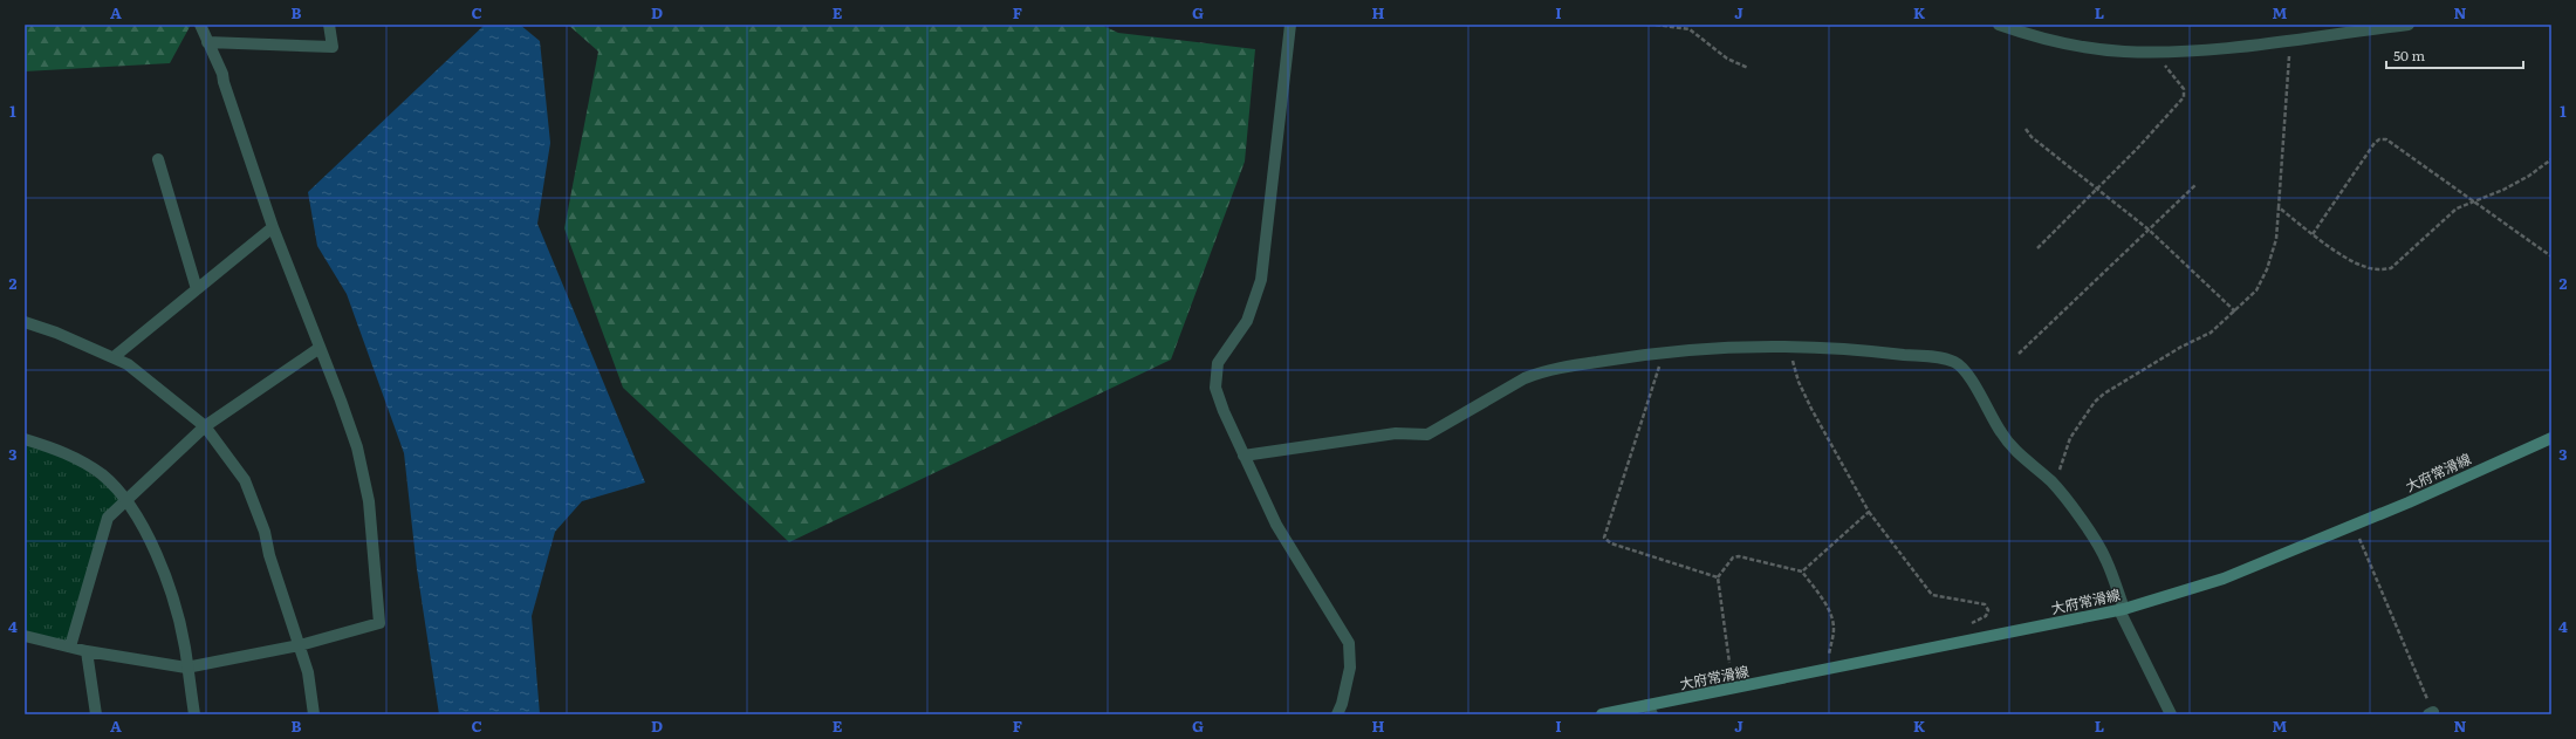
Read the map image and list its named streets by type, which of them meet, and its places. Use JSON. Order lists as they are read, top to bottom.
{
  "streets": {
    "main road": ["大府常滑線"]
  },
  "scale_bar": "50 m",
  "grid": {
    "columns": [
      "A",
      "B",
      "C",
      "D",
      "E",
      "F",
      "G",
      "H",
      "I",
      "J",
      "K",
      "L",
      "M",
      "N"
    ],
    "rows": [
      "1",
      "2",
      "3",
      "4"
    ]
  }
}
